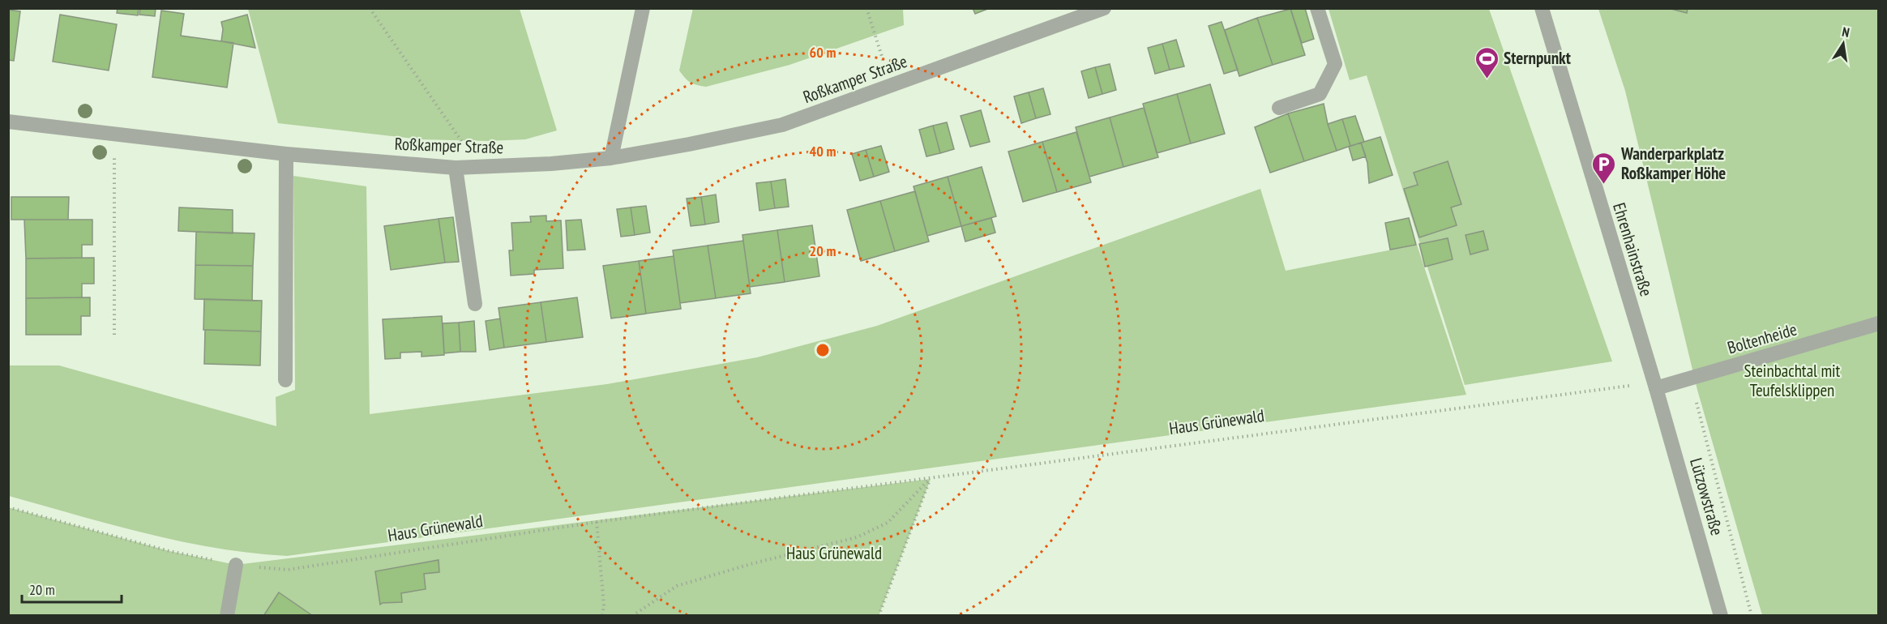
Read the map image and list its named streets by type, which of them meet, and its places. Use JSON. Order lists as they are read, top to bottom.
{
  "streets": {
    "street": [
      "Roßkamper Straße",
      "Ehrenhainstraße",
      "Boltenheide",
      "Lützowstraße"
    ],
    "path": ["Haus Grünewald"]
  },
  "crossings": [
    ["Ehrenhainstraße", "Boltenheide"],
    ["Ehrenhainstraße", "Haus Grünewald"],
    ["Ehrenhainstraße", "Lützowstraße"],
    ["Boltenheide", "Haus Grünewald"],
    ["Boltenheide", "Lützowstraße"],
    ["Haus Grünewald", "Lützowstraße"]
  ],
  "parks": ["Steinbachtal mit Teufelsklippen", "Haus Grünewald"],
  "places": {
    "sports": ["Sternpunkt"],
    "parking": ["Wanderparkplatz Roßkamper Höhe"]
  },
  "scale_bar": "20 m",
  "north": "top",
  "rings": ["60 m", "40 m", "20 m"]
}
